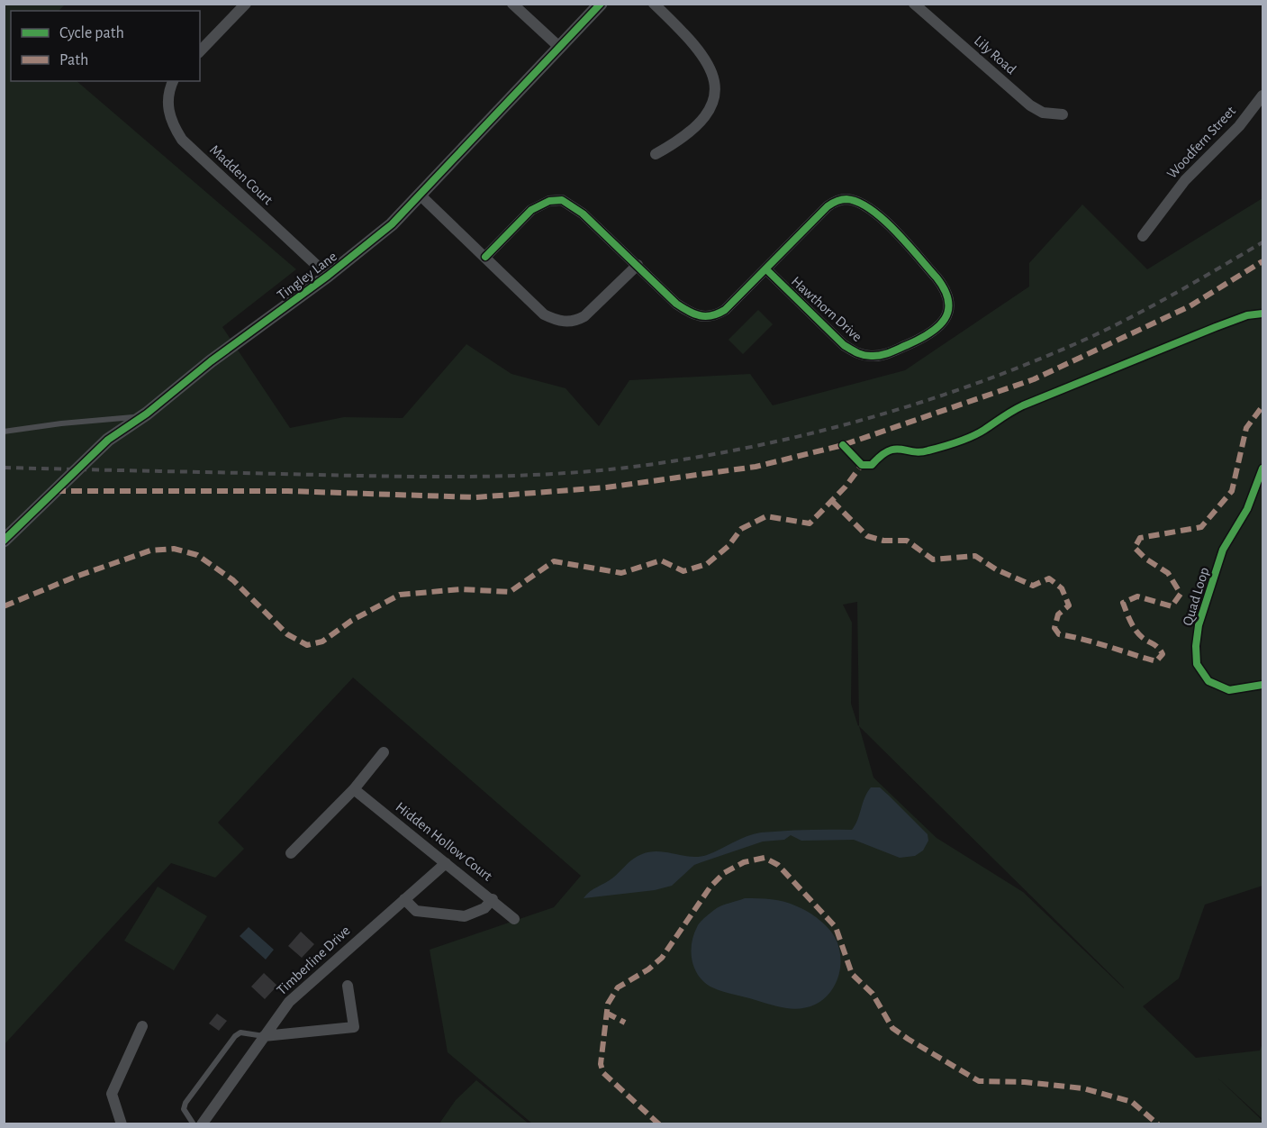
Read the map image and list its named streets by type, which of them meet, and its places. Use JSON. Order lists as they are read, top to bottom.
{
  "streets": {
    "street": [
      "Lily Road",
      "Woodfern Street",
      "Madden Court",
      "Tingley Lane",
      "Hawthorn Drive",
      "Hidden Hollow Court",
      "Timberline Drive"
    ],
    "cycle path": ["Quad Loop"]
  },
  "crossings": [
    ["Madden Court", "Tingley Lane"],
    ["Hidden Hollow Court", "Timberline Drive"]
  ],
  "legend": ["Cycle path", "Path"]
}
